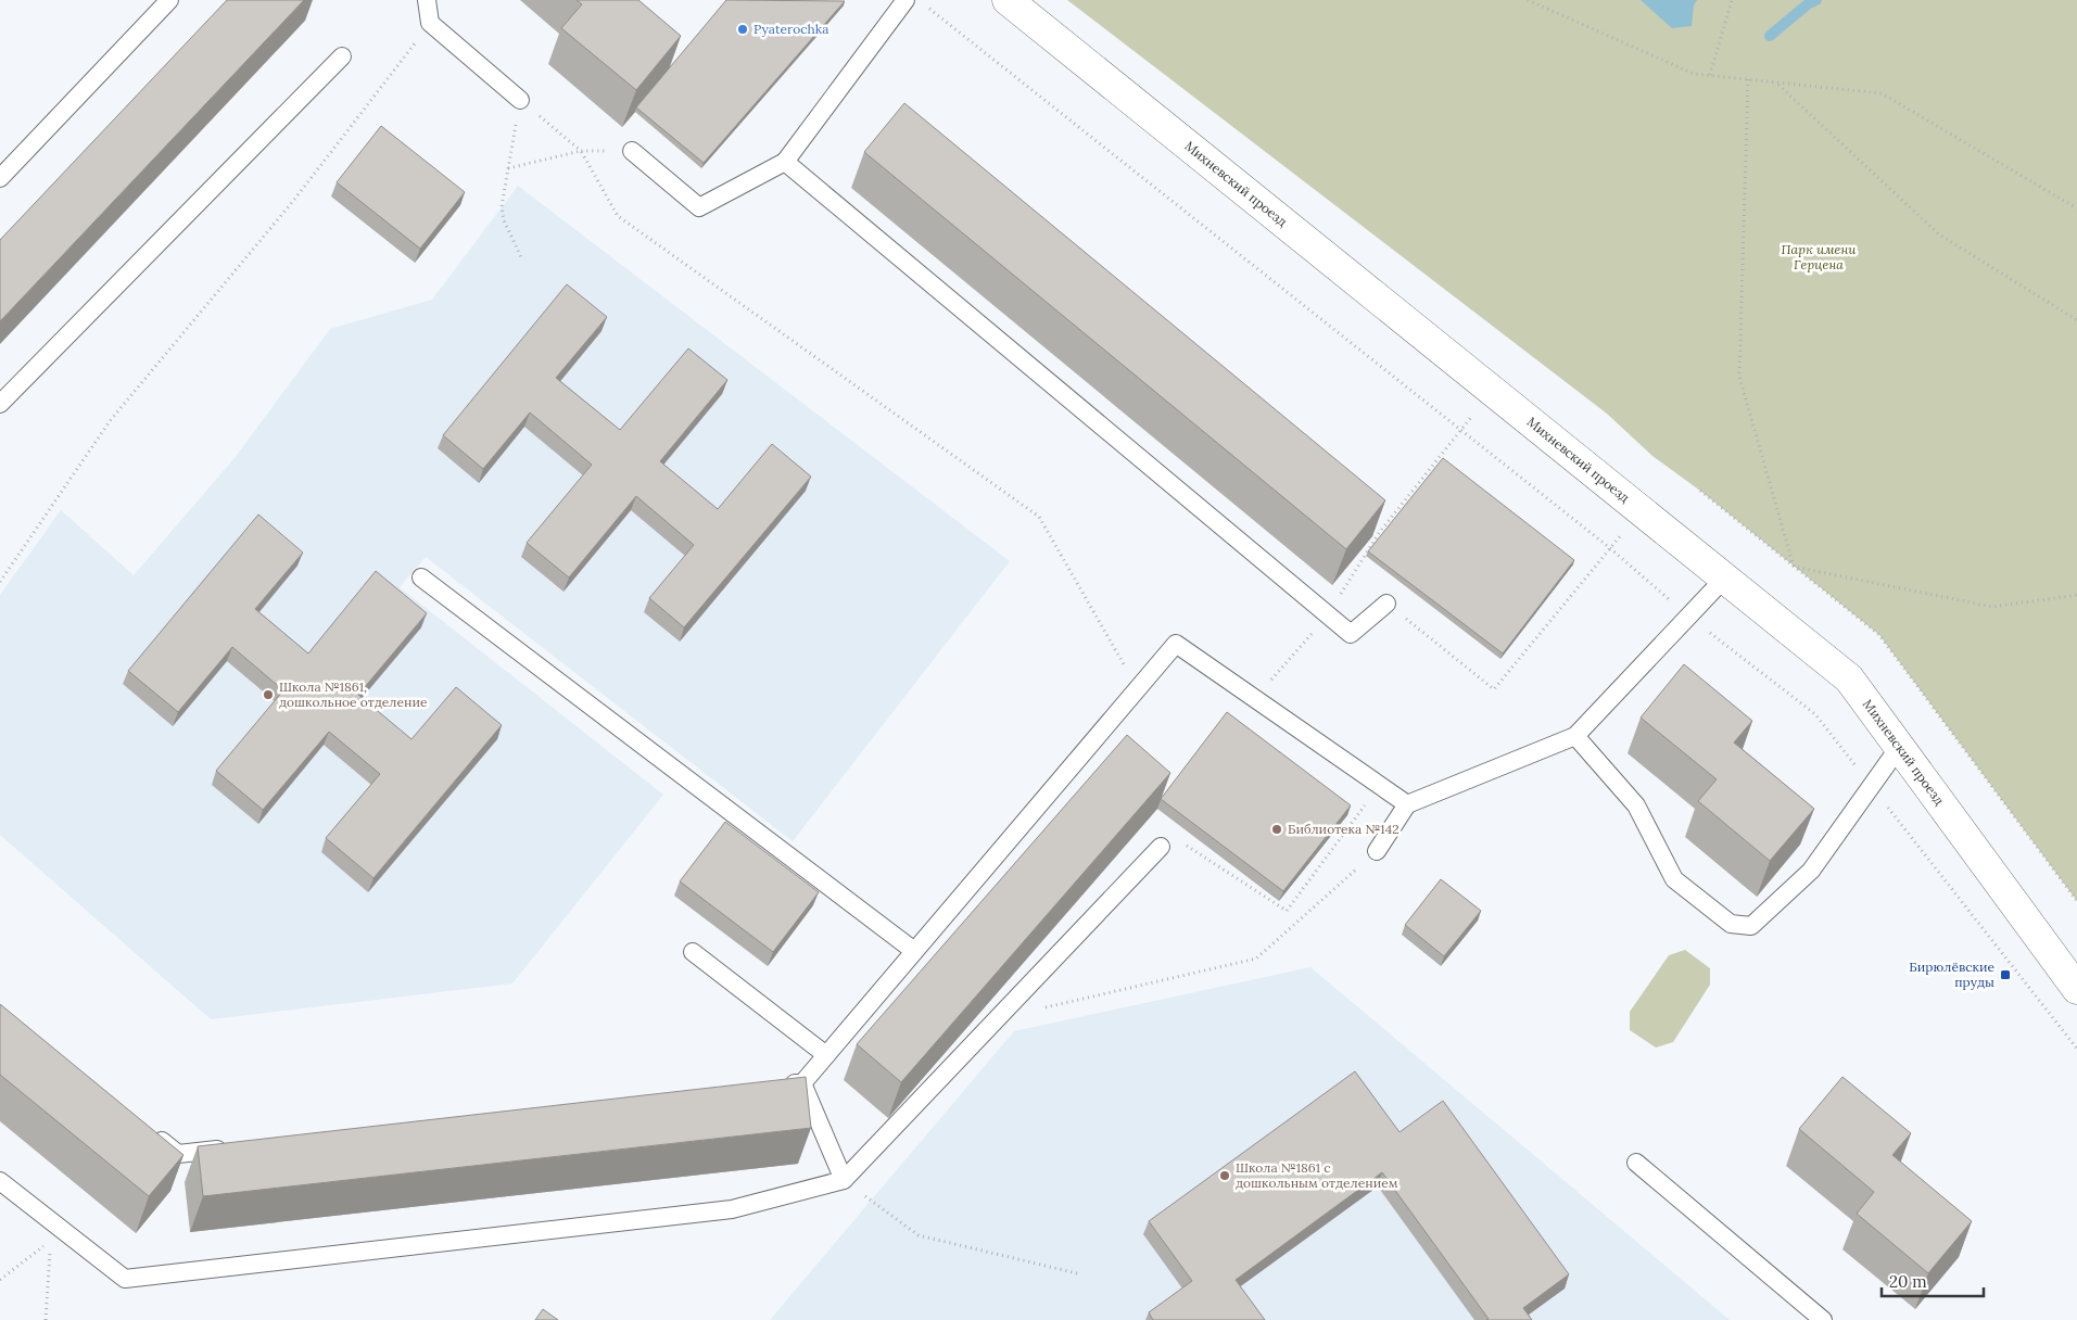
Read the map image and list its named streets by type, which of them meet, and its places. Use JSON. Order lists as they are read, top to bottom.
{
  "streets": {
    "street": ["Михневский проезд"]
  },
  "parks": ["Парк имени Герцена"],
  "places": {
    "other": [
      "Pyaterochka",
      "Школа №1861, дошкольное отделение",
      "Библиотека №142",
      "Школа №1861 с дошкольным отделением"
    ],
    "transit": ["Бирюлёвские пруды"]
  },
  "scale_bar": "20 m"
}
